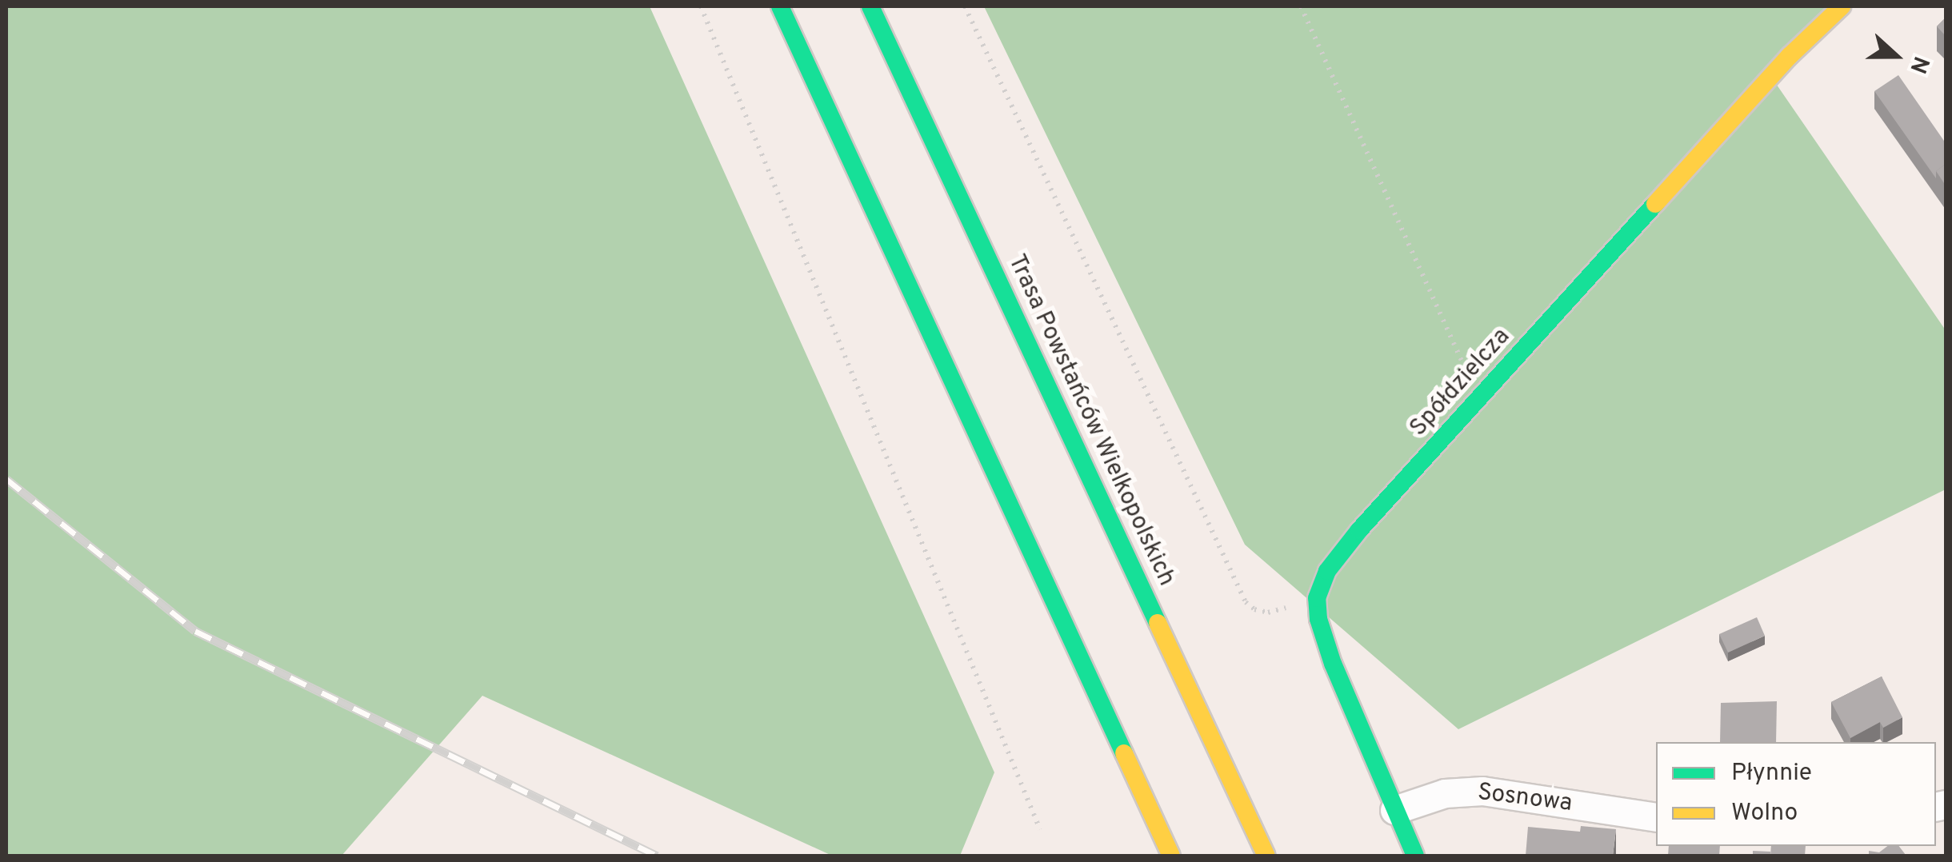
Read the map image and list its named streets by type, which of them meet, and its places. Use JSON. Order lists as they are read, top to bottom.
{
  "streets": {
    "main road": ["Spółdzielcza", "Trasa Powstańców Wielkopolskich"],
    "street": ["Sosnowa"]
  },
  "legend": ["Płynnie", "Wolno"],
  "north": "right"
}
